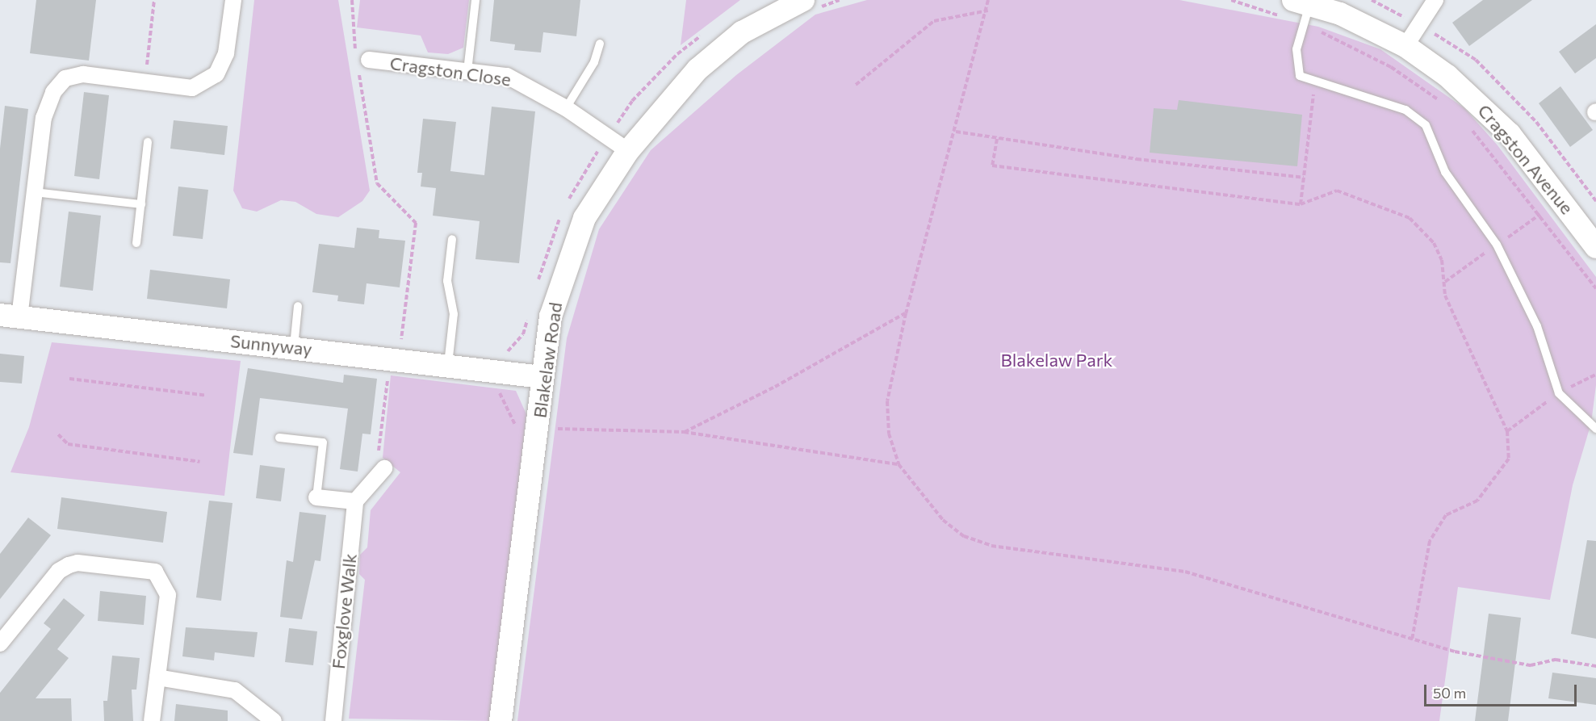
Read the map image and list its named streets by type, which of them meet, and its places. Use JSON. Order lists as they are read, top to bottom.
{
  "streets": {
    "street": [
      "Cragston Close",
      "Cragston Avenue",
      "Sunnyway",
      "Blakelaw Road",
      "Foxglove Walk"
    ]
  },
  "crossings": [
    ["Cragston Close", "Blakelaw Road"],
    ["Sunnyway", "Blakelaw Road"]
  ],
  "parks": ["Blakelaw Park"],
  "scale_bar": "50 m"
}
